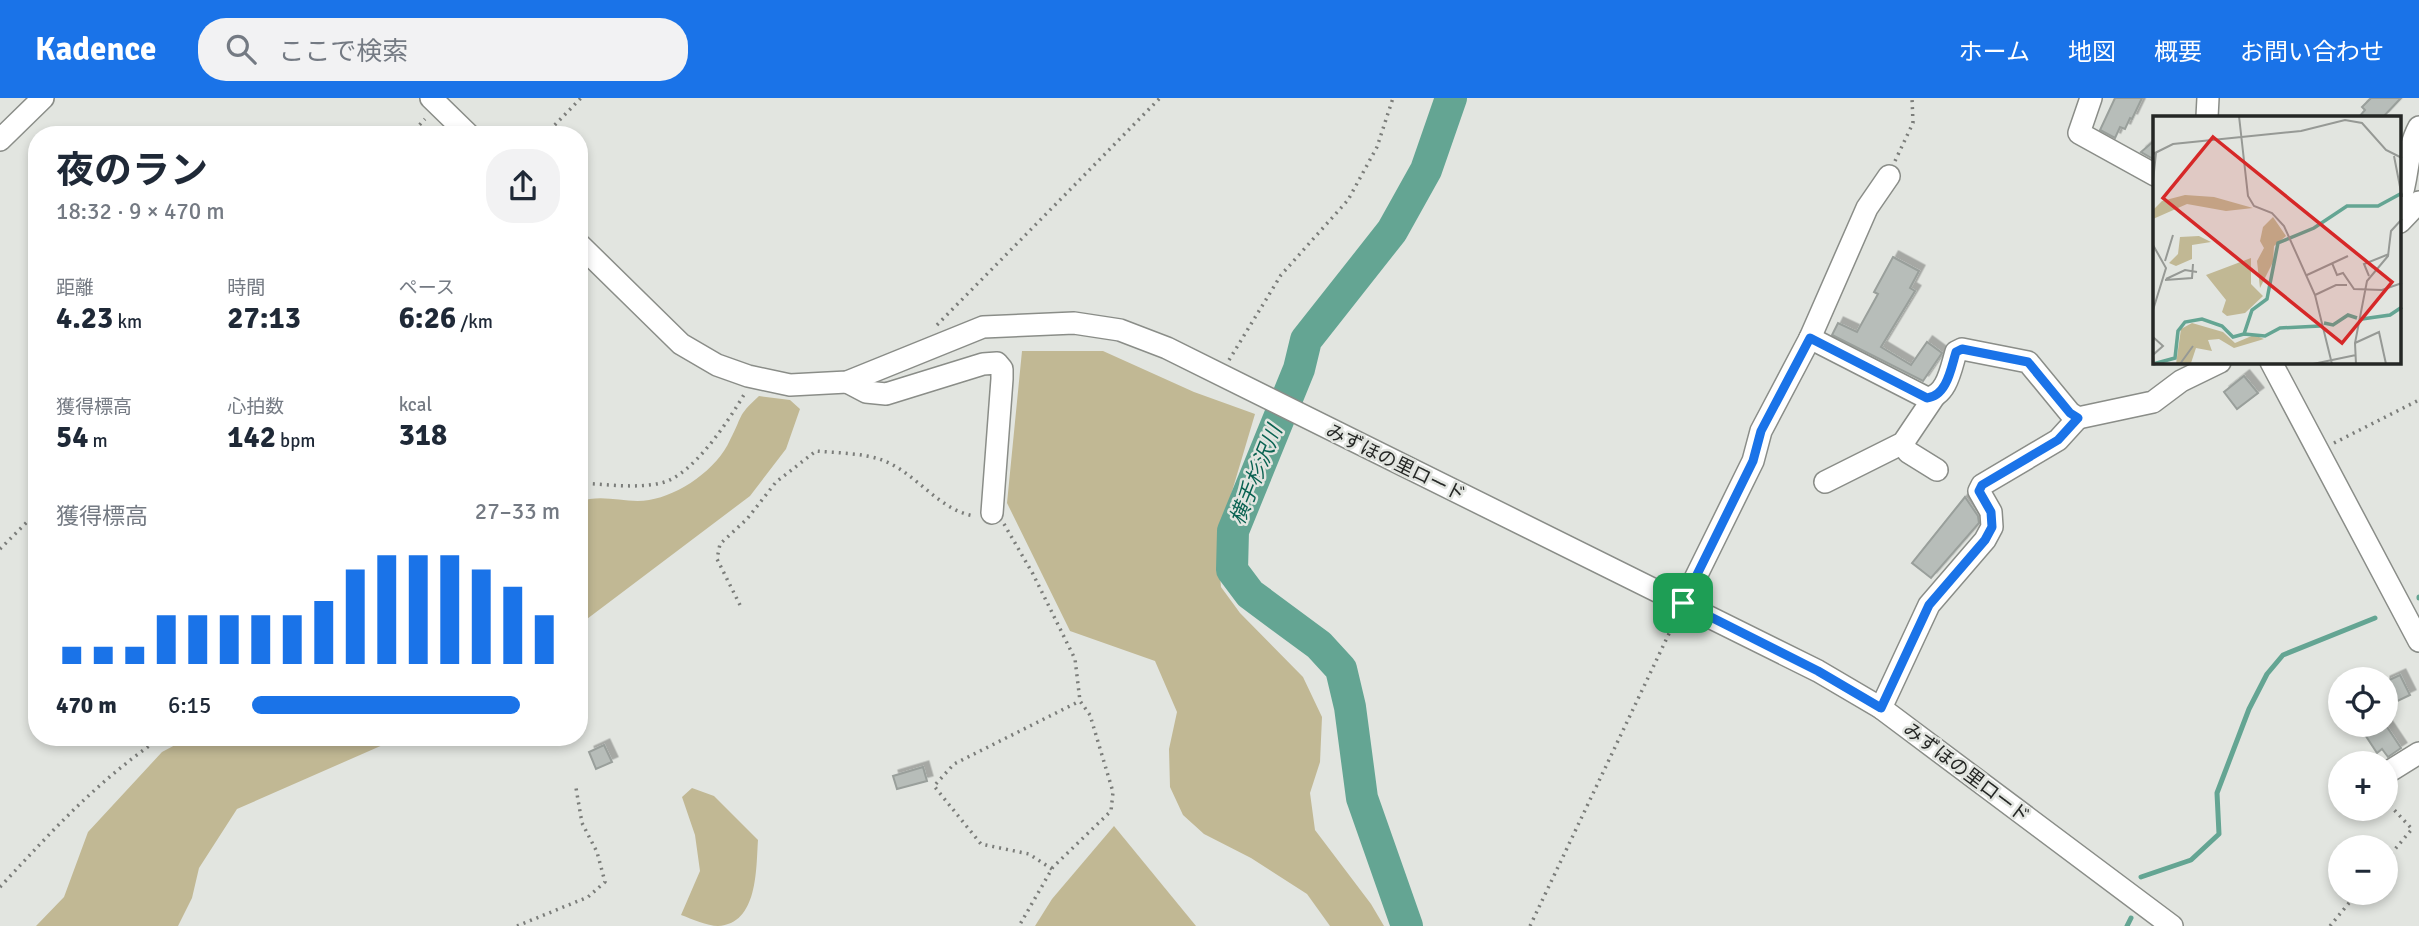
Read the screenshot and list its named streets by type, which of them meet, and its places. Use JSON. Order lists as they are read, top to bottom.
{
  "streets": {
    "street": ["みずほの里ロード"]
  },
  "water": ["横手杉沢川"],
  "page": {
    "header": "Kadence",
    "search": "ここで検索",
    "nav": [
      "ホーム",
      "地図",
      "概要",
      "お問い合わせ"
    ],
    "heading": ["夜のラン", "18:32 · 9 × 470 m"],
    "stats": [
      ["距離", "4.23 km"],
      ["時間", "27:13"],
      ["ペース", "6:26 /km"],
      ["獲得標高", "54 m"],
      ["心拍数", "142 bpm"],
      ["kcal", "318"]
    ],
    "chart": ["獲得標高", "27–33 m"],
    "map_buttons": ["+", "−"],
    "list": [
      {
        "name": "470 m",
        "note": "6:15"
      }
    ]
  }
}
